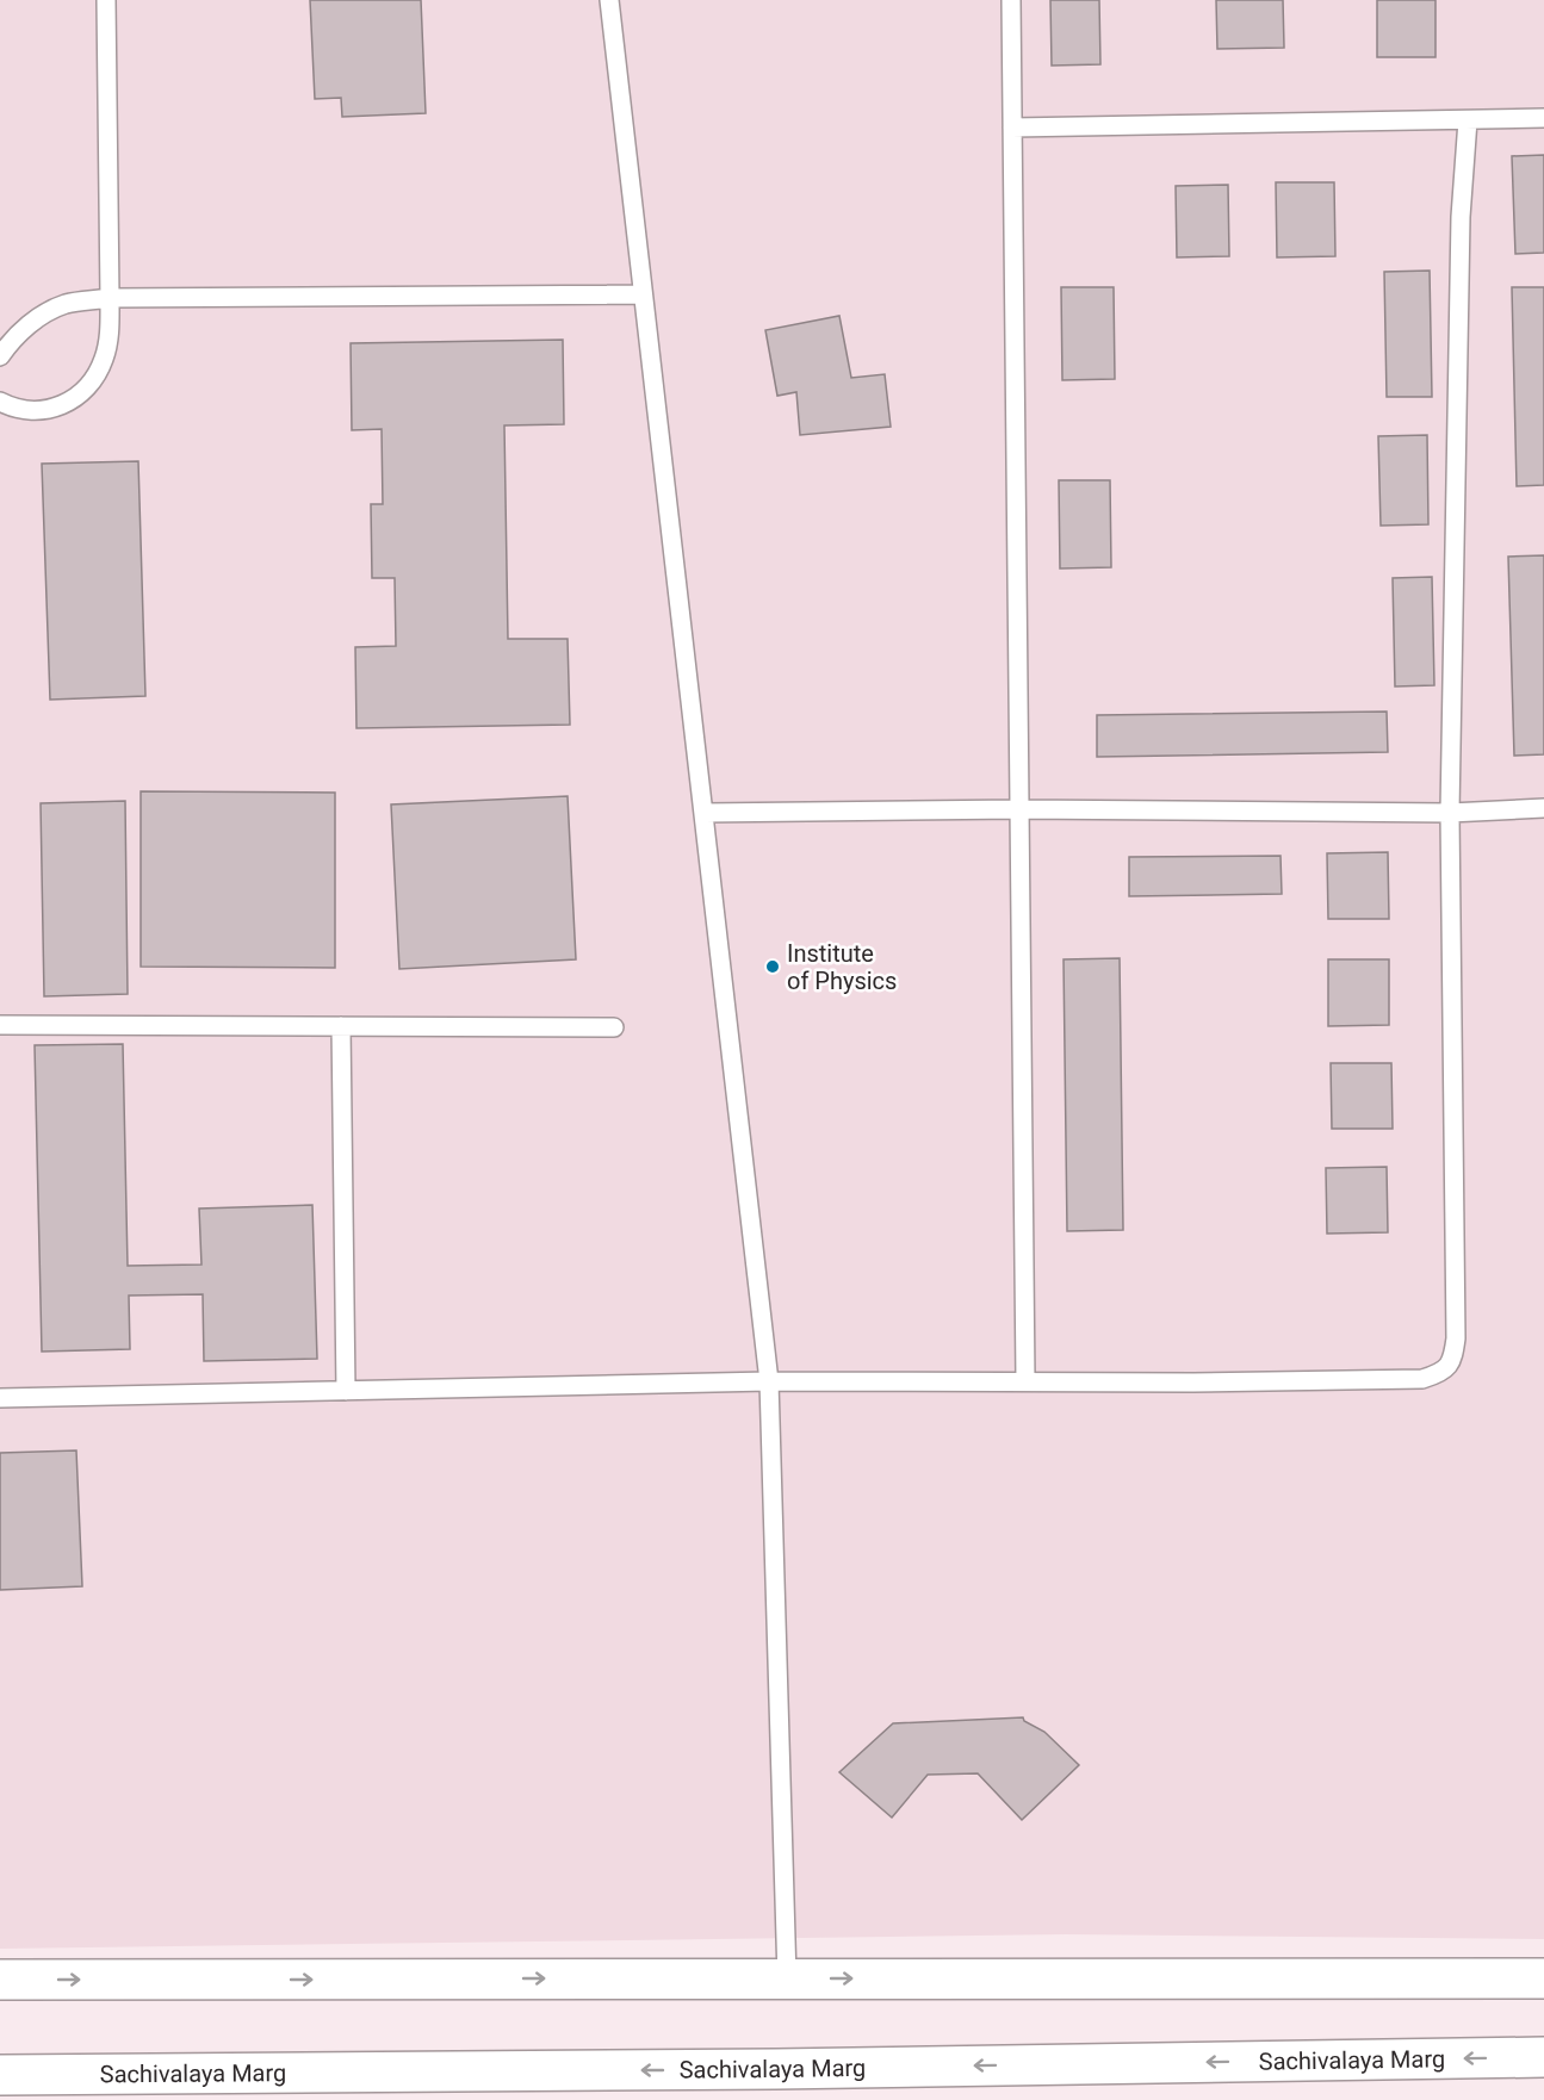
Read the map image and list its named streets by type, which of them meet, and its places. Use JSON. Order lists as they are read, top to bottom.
{
  "streets": {
    "main road": ["Sachivalaya Marg"]
  },
  "places": ["Institute of Physics"]
}
